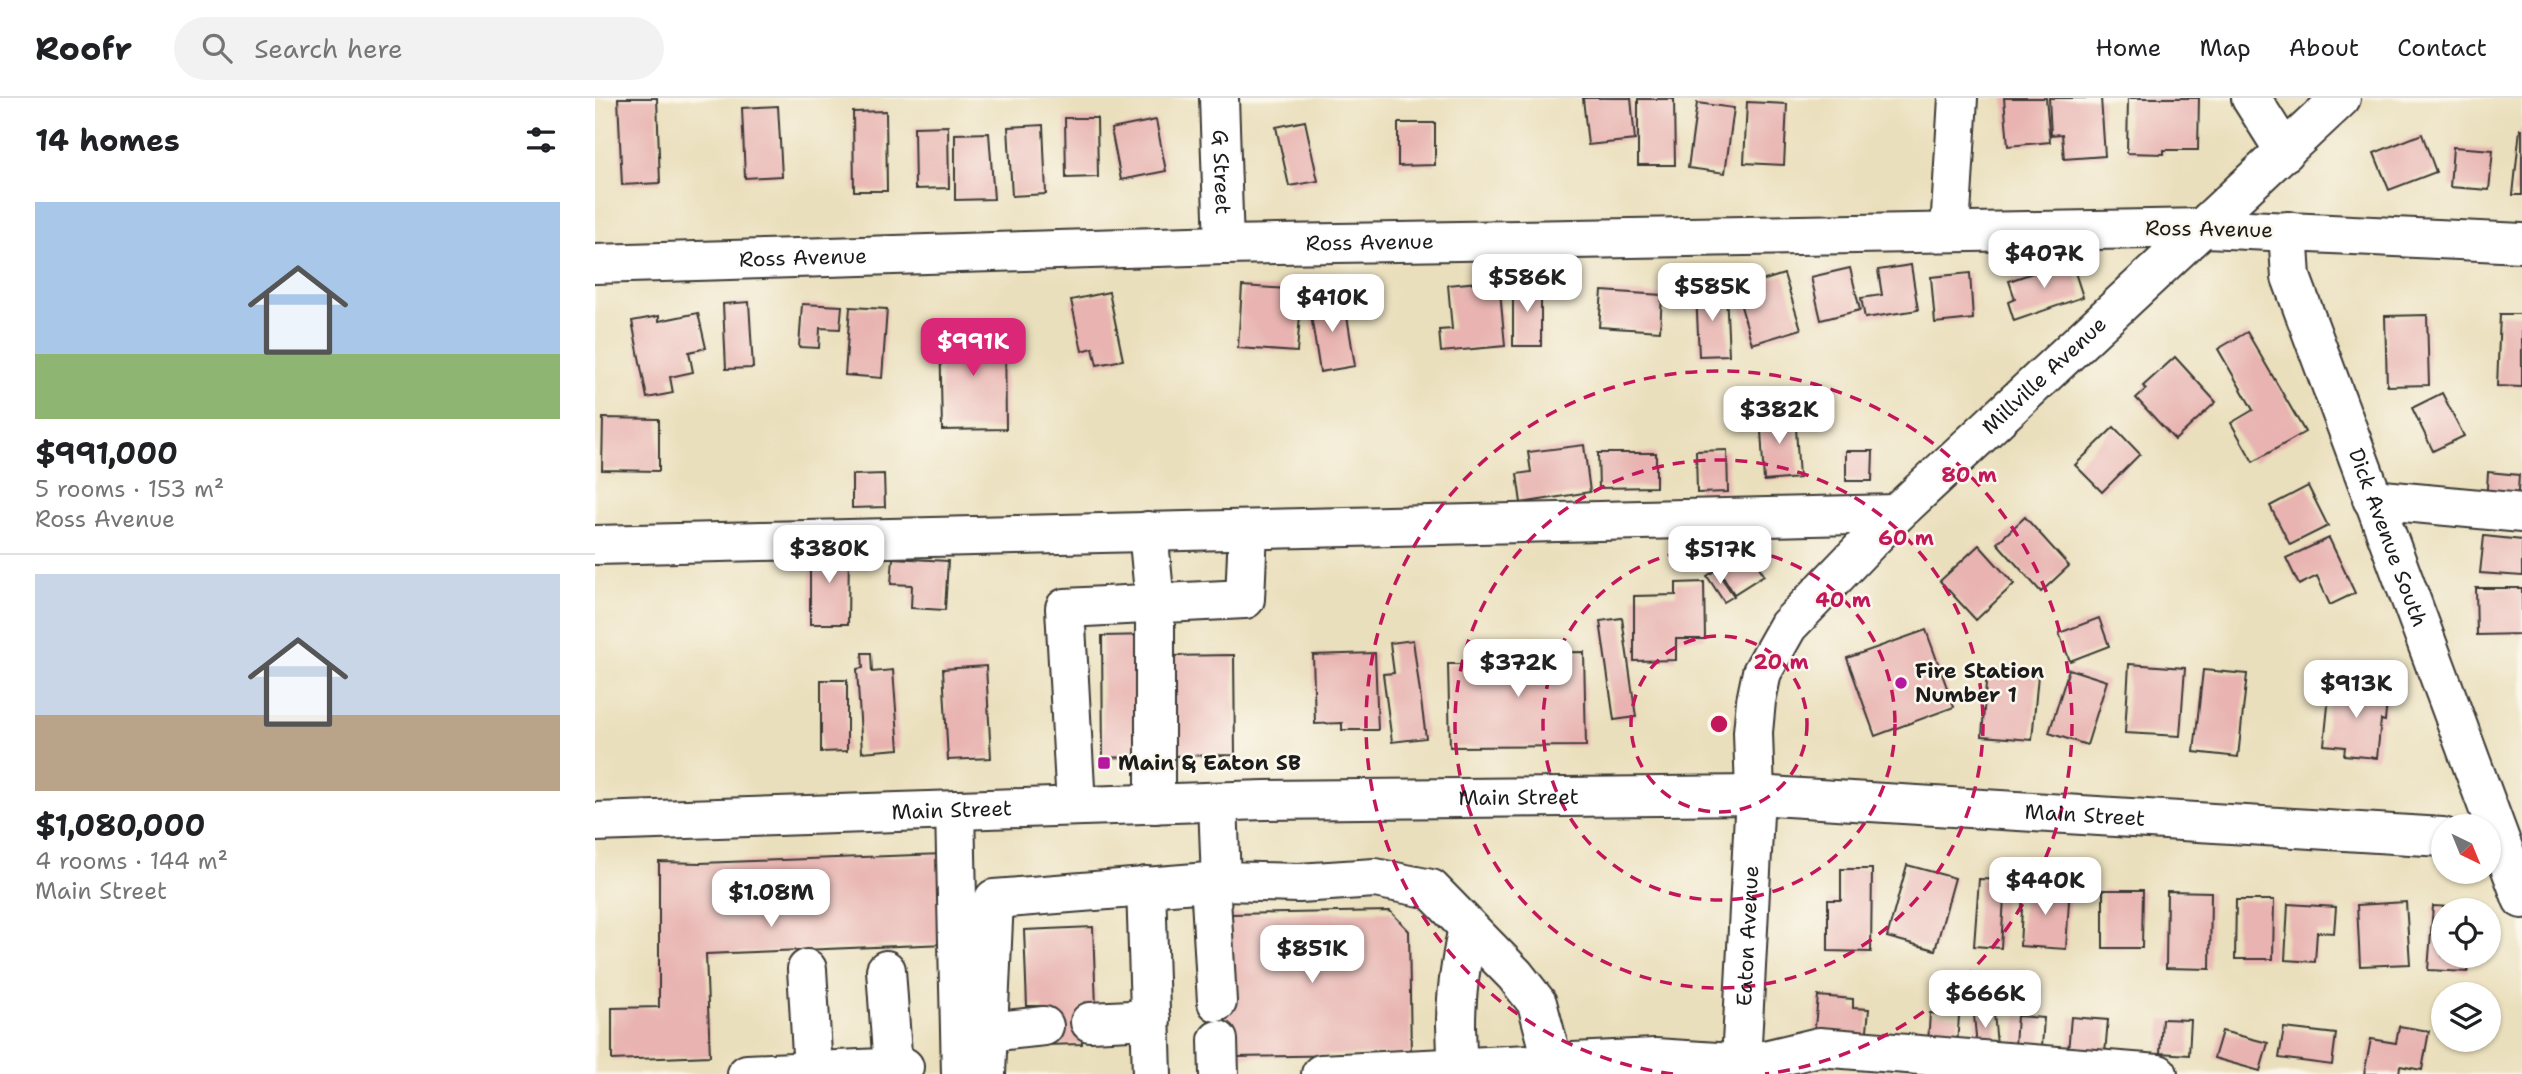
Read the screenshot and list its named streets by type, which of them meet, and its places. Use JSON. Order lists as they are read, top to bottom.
{
  "streets": {
    "main road": [
      "G Street",
      "Ross Avenue",
      "Millville Avenue",
      "Dick Avenue South",
      "Main Street",
      "Eaton Avenue"
    ]
  },
  "crossings": [
    ["G Street", "Ross Avenue"],
    ["Ross Avenue", "Millville Avenue"],
    ["Ross Avenue", "Dick Avenue South"],
    ["Millville Avenue", "Main Street"],
    ["Millville Avenue", "Eaton Avenue"],
    ["Main Street", "Eaton Avenue"]
  ],
  "places": {
    "other": ["Fire Station Number 1"],
    "transit": ["Main & Eaton SB"]
  },
  "north": "bottom right",
  "page": {
    "header": "Roofr",
    "search": "Search here",
    "nav": [
      "Home",
      "Map",
      "About",
      "Contact"
    ],
    "heading": "14 homes",
    "list": [
      {
        "name": "$991,000",
        "note": "5 rooms · 153 m² · Ross Avenue"
      },
      {
        "name": "$1,080,000",
        "note": "4 rooms · 144 m² · Main Street"
      }
    ],
    "price": [
      "$407K",
      "$586K",
      "$585K",
      "$410K",
      "$991K",
      "$382K",
      "$380K",
      "$517K",
      "$372K",
      "$913K",
      "$440K",
      "$1.08M",
      "$851K",
      "$666K"
    ]
  },
  "rings": [
    "80 m",
    "60 m",
    "40 m",
    "20 m"
  ]
}
